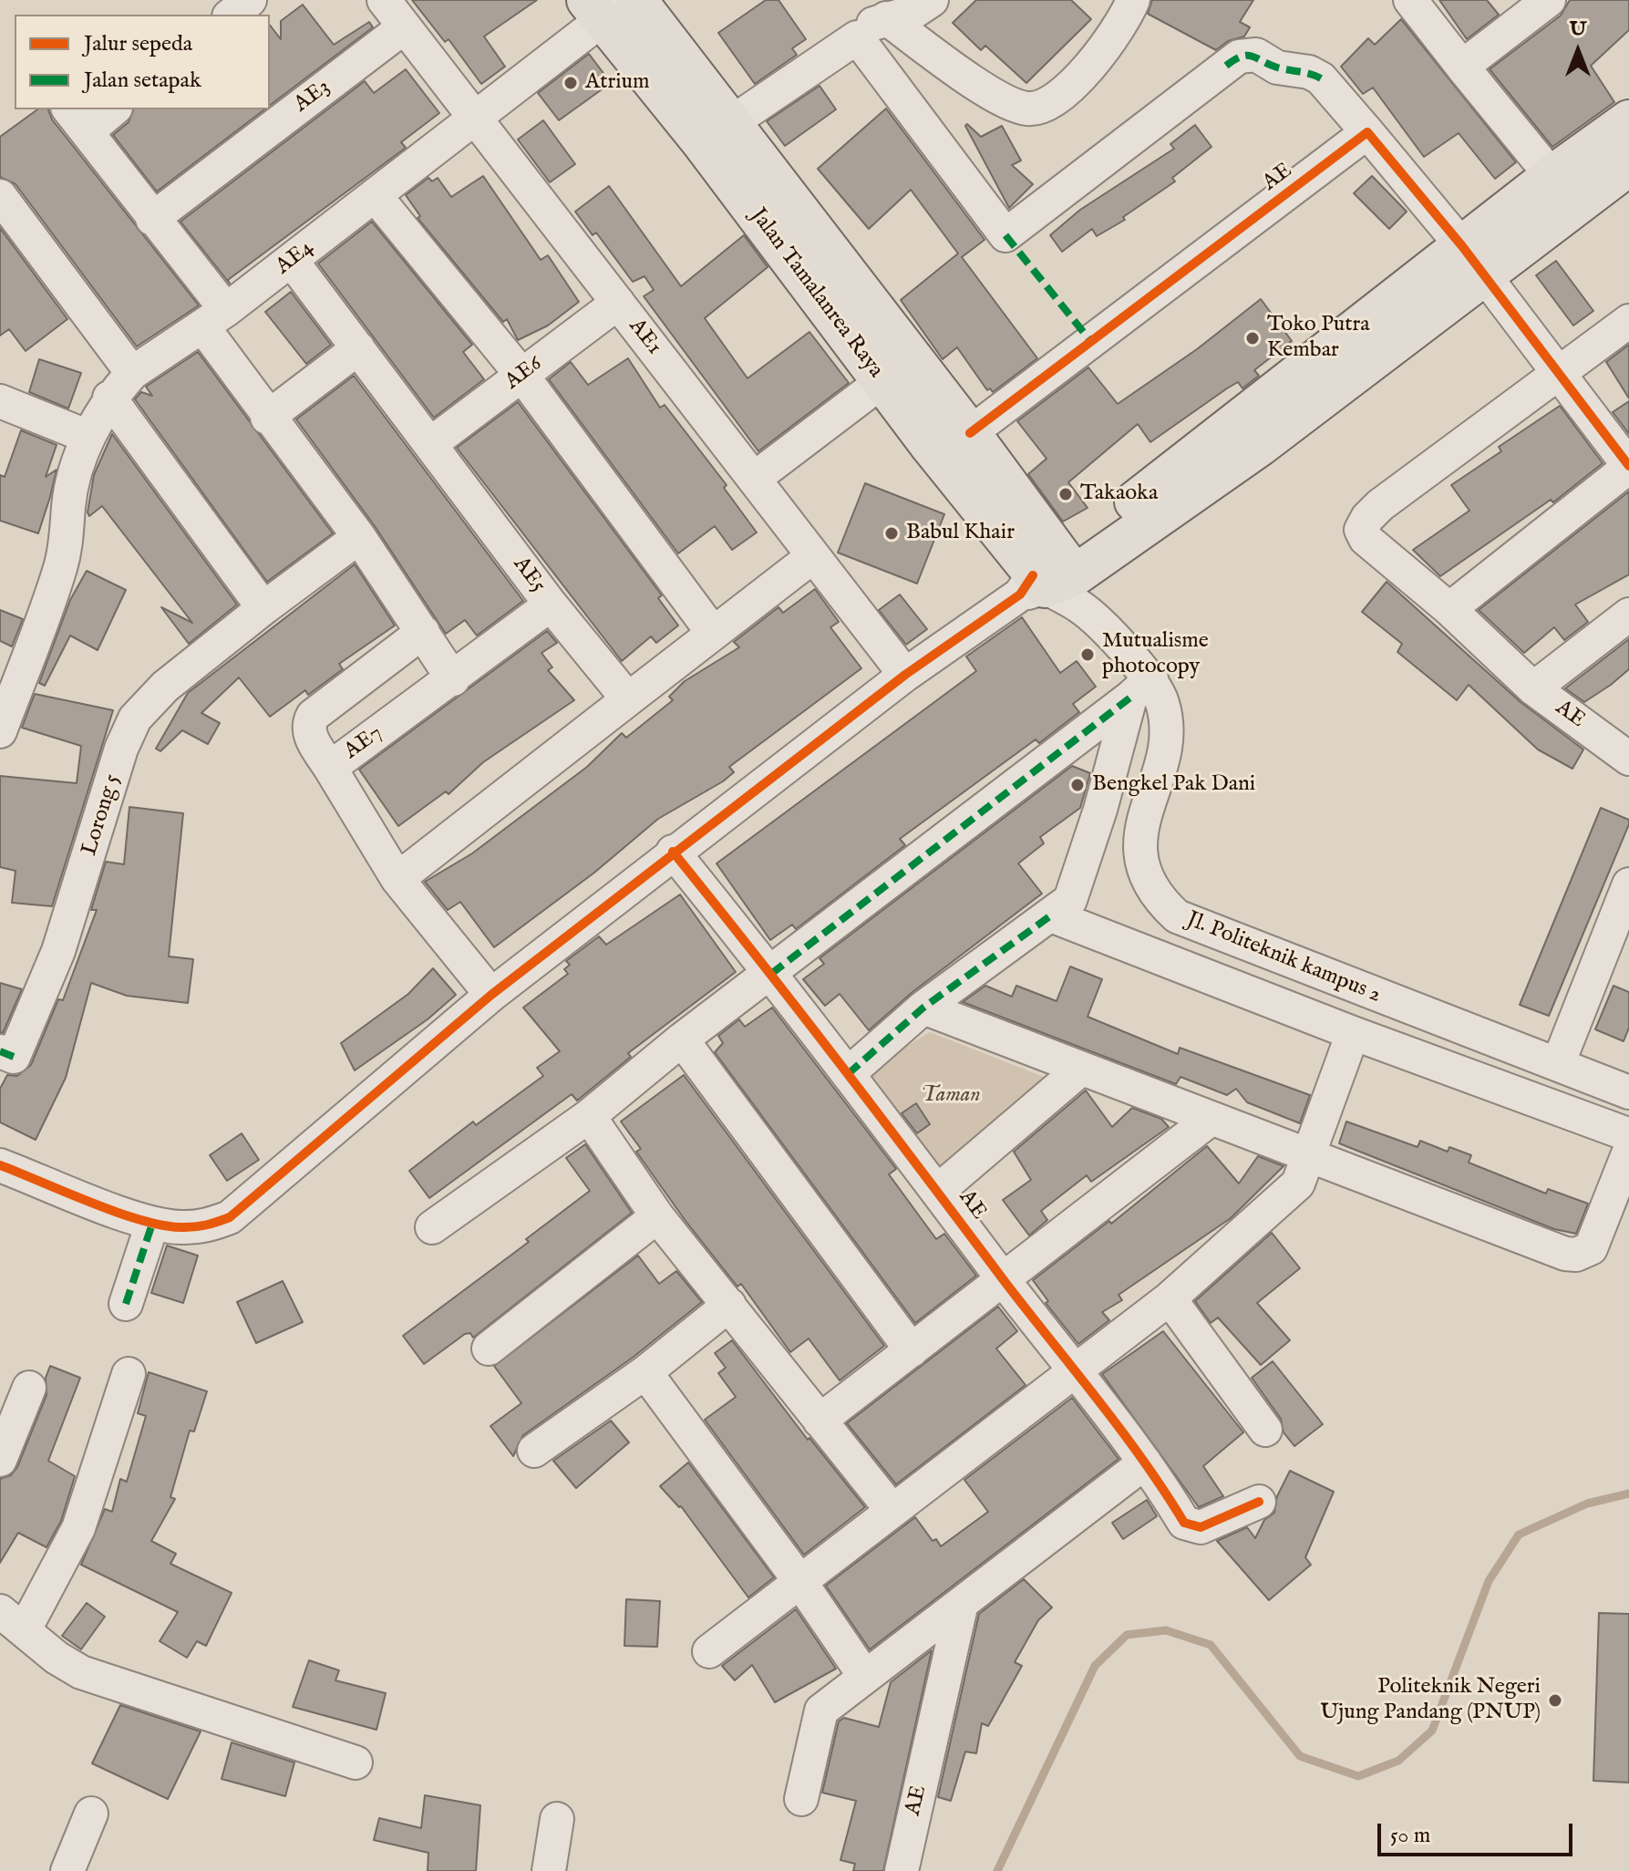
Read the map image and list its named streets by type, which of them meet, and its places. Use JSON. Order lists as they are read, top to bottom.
{
  "streets": {
    "main road": ["Jalan Tamalanrea Raya"],
    "street": [
      "AE3",
      "AE",
      "AE4",
      "AE1",
      "AE6",
      "AE5",
      "AE7",
      "Lorong 5",
      "Jl. Politeknik kampus 2"
    ]
  },
  "crossings": [
    ["AE3", "AE1"],
    ["AE", "Jalan Tamalanrea Raya"],
    ["AE4", "Jalan Tamalanrea Raya"],
    ["AE4", "AE1"],
    ["AE4", "AE5"],
    ["AE1", "AE6"],
    ["AE6", "AE5"],
    ["AE5", "AE7"]
  ],
  "parks": ["Taman"],
  "places": [
    "Atrium",
    "Toko Putra Kembar",
    "Takaoka",
    "Babul Khair",
    "Mutualisme photocopy",
    "Bengkel Pak Dani",
    "Politeknik Negeri Ujung Pandang (PNUP)"
  ],
  "legend": ["Jalur sepeda", "Jalan setapak"],
  "scale_bar": "50 m",
  "north": "top"
}
